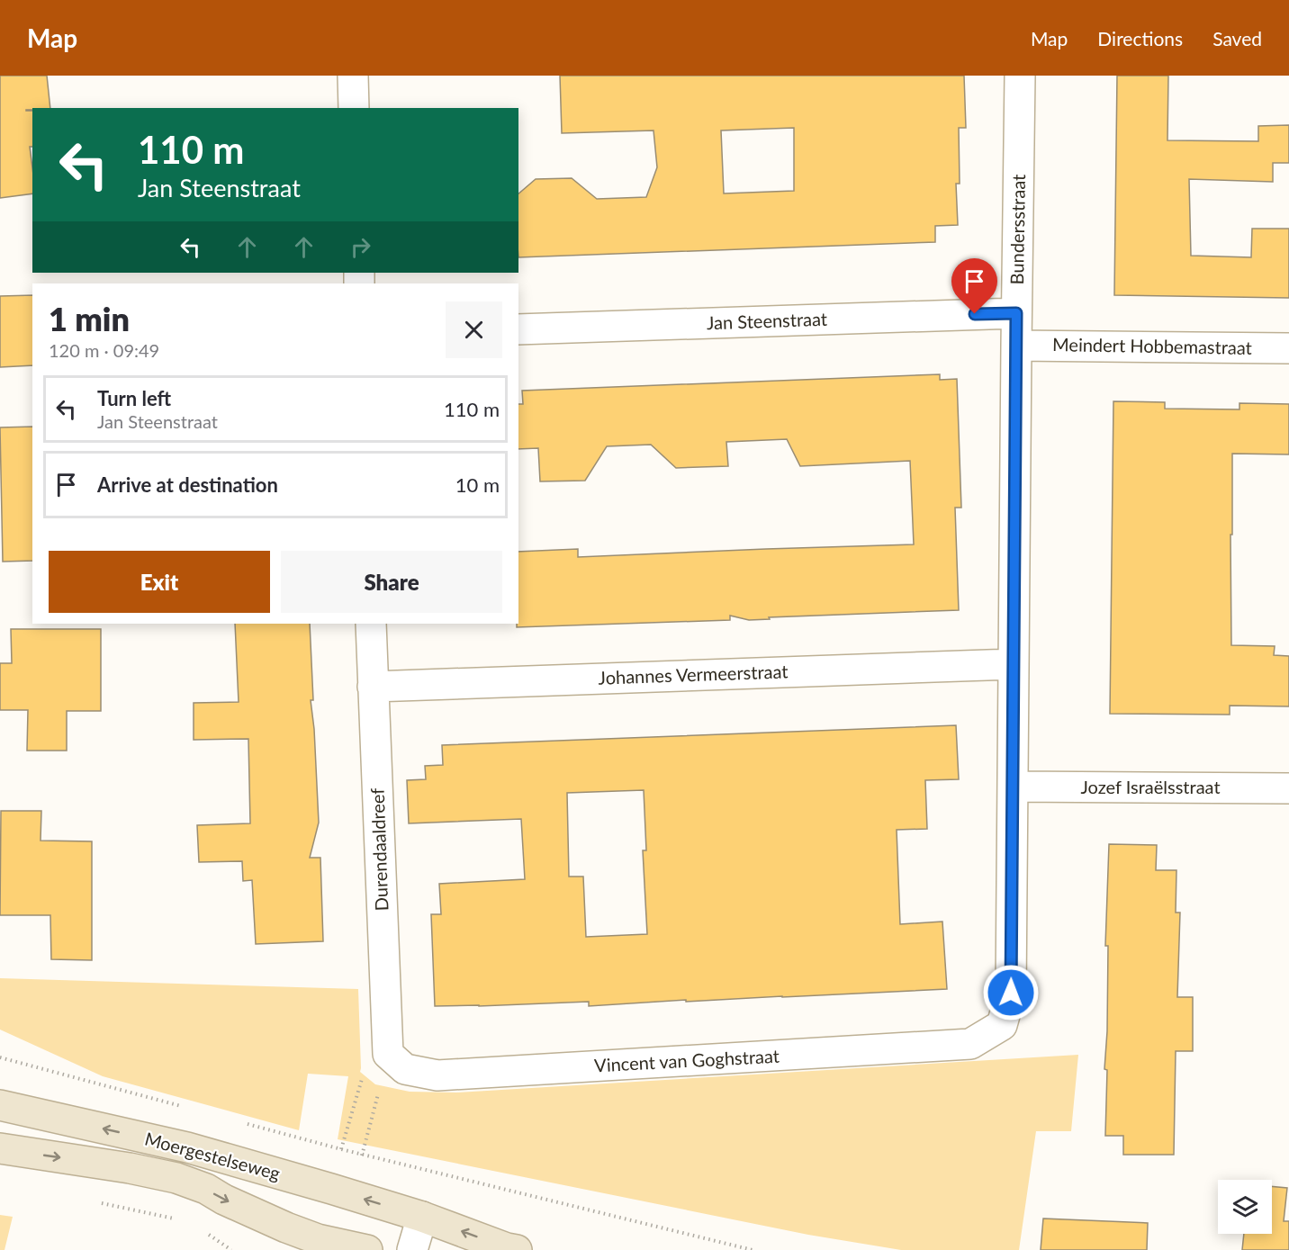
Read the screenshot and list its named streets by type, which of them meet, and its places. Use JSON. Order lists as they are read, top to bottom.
{
  "streets": {
    "main road": ["Moergestelseweg"],
    "street": [
      "Bundersstraat",
      "Jan Steenstraat",
      "Meindert Hobbemastraat",
      "Johannes Vermeerstraat",
      "Jozef Israëlsstraat",
      "Durendaaldreef",
      "Vincent van Goghstraat"
    ]
  },
  "crossings": [
    ["Bundersstraat", "Jan Steenstraat"],
    ["Bundersstraat", "Meindert Hobbemastraat"],
    ["Bundersstraat", "Johannes Vermeerstraat"],
    ["Bundersstraat", "Jozef Israëlsstraat"],
    ["Bundersstraat", "Vincent van Goghstraat"],
    ["Johannes Vermeerstraat", "Durendaaldreef"],
    ["Durendaaldreef", "Vincent van Goghstraat"]
  ],
  "page": {
    "header": "Map",
    "nav": ["Map", "Directions", "Saved"],
    "turn": ["110 m", "Jan Steenstraat"],
    "heading": ["1 min", "120 m · 09:49"],
    "list": [
      {
        "name": "Turn left",
        "note": "Jan Steenstraat",
        "value": "110 m"
      },
      {
        "name": "Arrive at destination",
        "value": "10 m"
      }
    ],
    "buttons": ["Exit", "Share"]
  }
}
